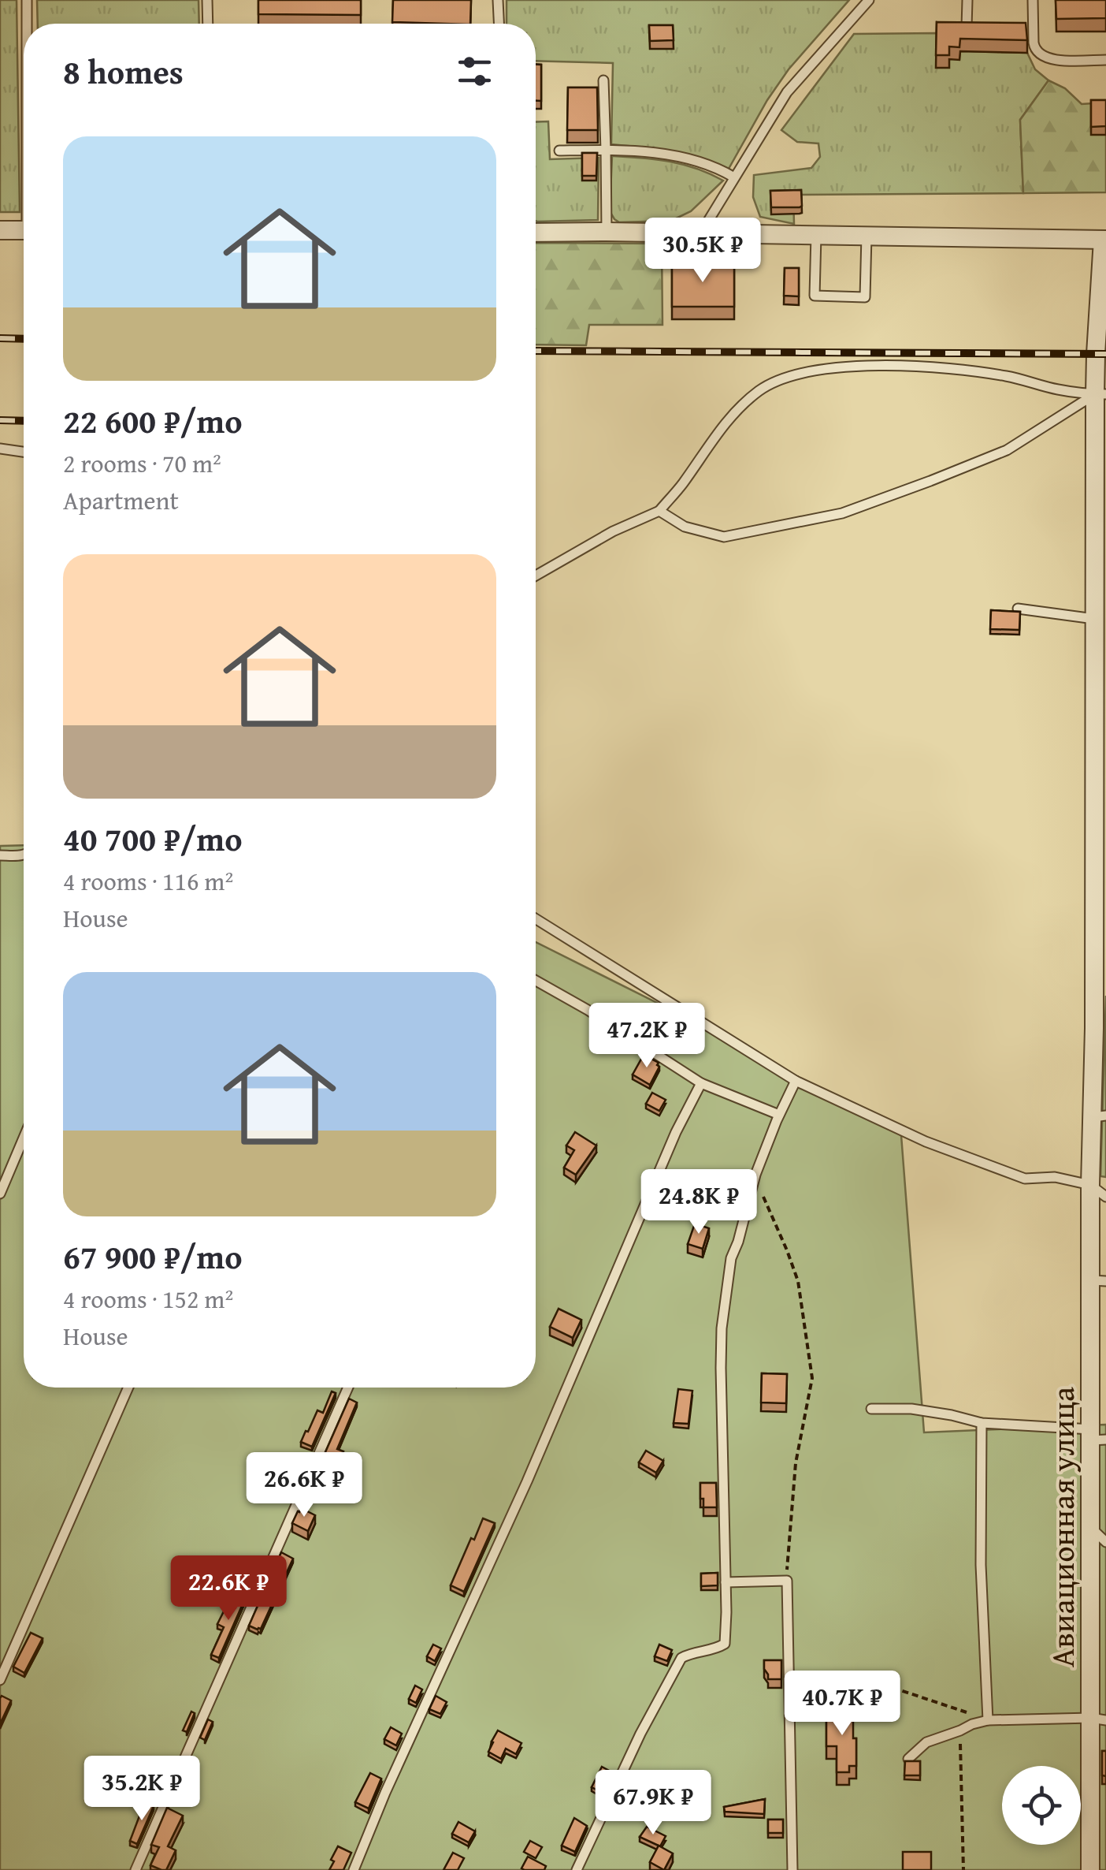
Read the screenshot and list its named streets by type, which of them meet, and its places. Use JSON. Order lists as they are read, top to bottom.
{
  "streets": {
    "street": ["Авиационная улица"]
  },
  "page": {
    "heading": "8 homes",
    "list": [
      {
        "name": "22 600 ₽/mo",
        "note": "2 rooms · 70 m² · Apartment"
      },
      {
        "name": "40 700 ₽/mo",
        "note": "4 rooms · 116 m² · House"
      },
      {
        "name": "67 900 ₽/mo",
        "note": "4 rooms · 152 m² · House"
      }
    ],
    "price": [
      "30.5K ₽",
      "47.2K ₽",
      "24.8K ₽",
      "26.6K ₽",
      "22.6K ₽",
      "40.7K ₽",
      "35.2K ₽",
      "67.9K ₽"
    ]
  }
}
